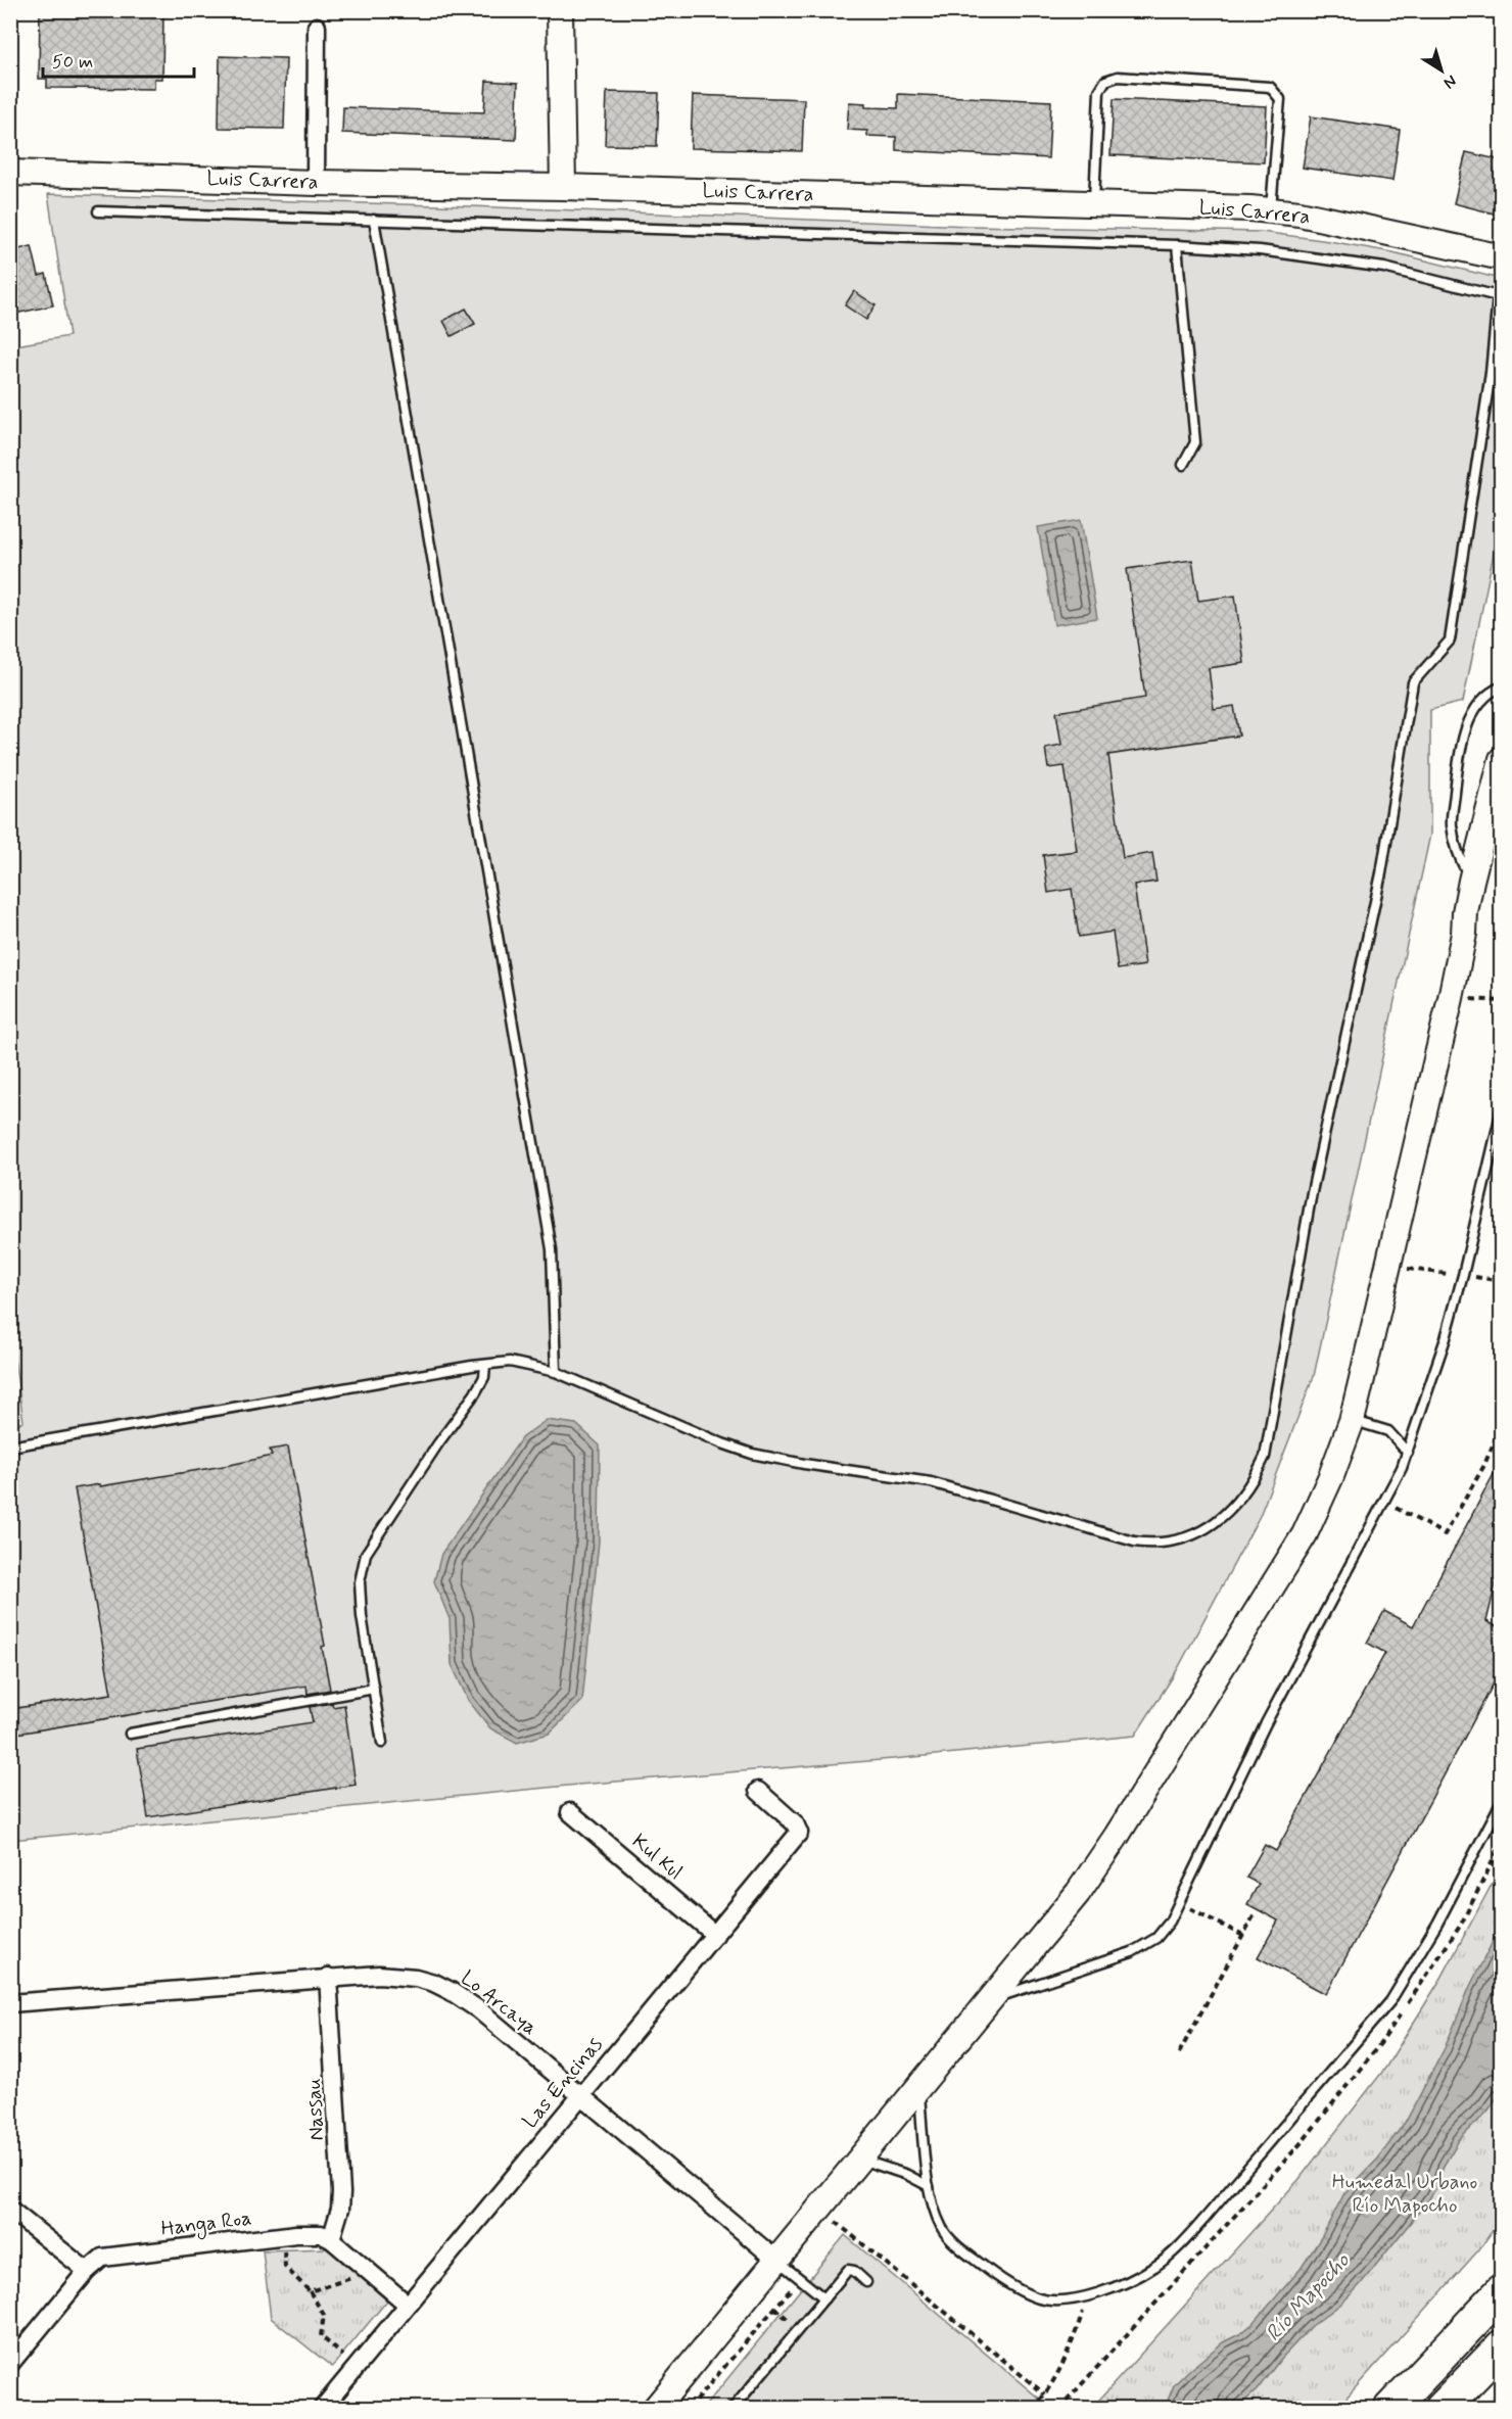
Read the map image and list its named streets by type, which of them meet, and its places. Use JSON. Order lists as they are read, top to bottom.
{
  "streets": {
    "main road": ["Luis Carrera"],
    "street": [
      "Kul Kul",
      "Lo Arcaya",
      "Las Encinas",
      "Nassau",
      "Hanga Roa"
    ]
  },
  "crossings": [
    ["Kul Kul", "Las Encinas"],
    ["Lo Arcaya", "Las Encinas"],
    ["Lo Arcaya", "Nassau"],
    ["Nassau", "Hanga Roa"]
  ],
  "water": ["Río Mapocho"],
  "parks": ["Humedal Urbano Río Mapocho"],
  "scale_bar": "50 m",
  "north": "bottom right"
}
